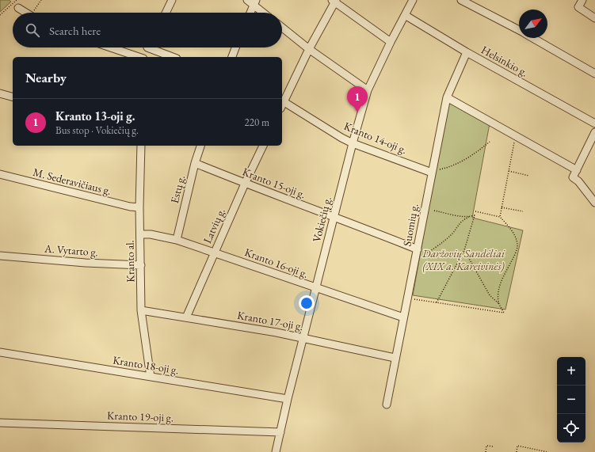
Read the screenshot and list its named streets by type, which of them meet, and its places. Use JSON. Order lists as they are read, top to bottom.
{
  "streets": {
    "street": [
      "Helsinkio g.",
      "Kranto 14-oji g.",
      "M. Sederavičiaus g.",
      "Kranto 15-oji g.",
      "Estų g.",
      "Vokiečių g.",
      "Suomių g.",
      "Latvių g.",
      "A. Vytarto g.",
      "Kranto al.",
      "Kranto 16-oji g.",
      "Kranto 17-oji g.",
      "Kranto 18-oji g.",
      "Kranto 19-oji g."
    ]
  },
  "crossings": [
    ["Helsinkio g.", "Vokiečių g."],
    ["Helsinkio g.", "Suomių g."],
    ["Kranto 14-oji g.", "Vokiečių g."],
    ["Kranto 14-oji g.", "Suomių g."],
    ["M. Sederavičiaus g.", "Kranto al."],
    ["Kranto 15-oji g.", "Estų g."],
    ["Kranto 15-oji g.", "Vokiečių g."],
    ["Kranto 15-oji g.", "Suomių g."],
    ["Kranto 15-oji g.", "Latvių g."],
    ["Estų g.", "Kranto 16-oji g."],
    ["Vokiečių g.", "Kranto 16-oji g."],
    ["Vokiečių g.", "Kranto 17-oji g."],
    ["Vokiečių g.", "Kranto 18-oji g."],
    ["Vokiečių g.", "Kranto 19-oji g."],
    ["Suomių g.", "Kranto 16-oji g."],
    ["Suomių g.", "Kranto 17-oji g."],
    ["Latvių g.", "Kranto 16-oji g."],
    ["Latvių g.", "Kranto 17-oji g."],
    ["A. Vytarto g.", "Kranto al."],
    ["Kranto al.", "Kranto 16-oji g."],
    ["Kranto al.", "Kranto 17-oji g."],
    ["Kranto al.", "Kranto 18-oji g."]
  ],
  "parks": ["Daržovių Sandėliai (XIX a. Kareivinės)"],
  "north": "top right",
  "page": {
    "search": "Search here",
    "heading": "Nearby",
    "pins": "1",
    "list": [
      {
        "mark": "1",
        "name": "Kranto 13-oji g.",
        "note": "Bus stop · Vokiečių g.",
        "value": "220 m"
      }
    ],
    "map_buttons": ["+", "−"]
  }
}
